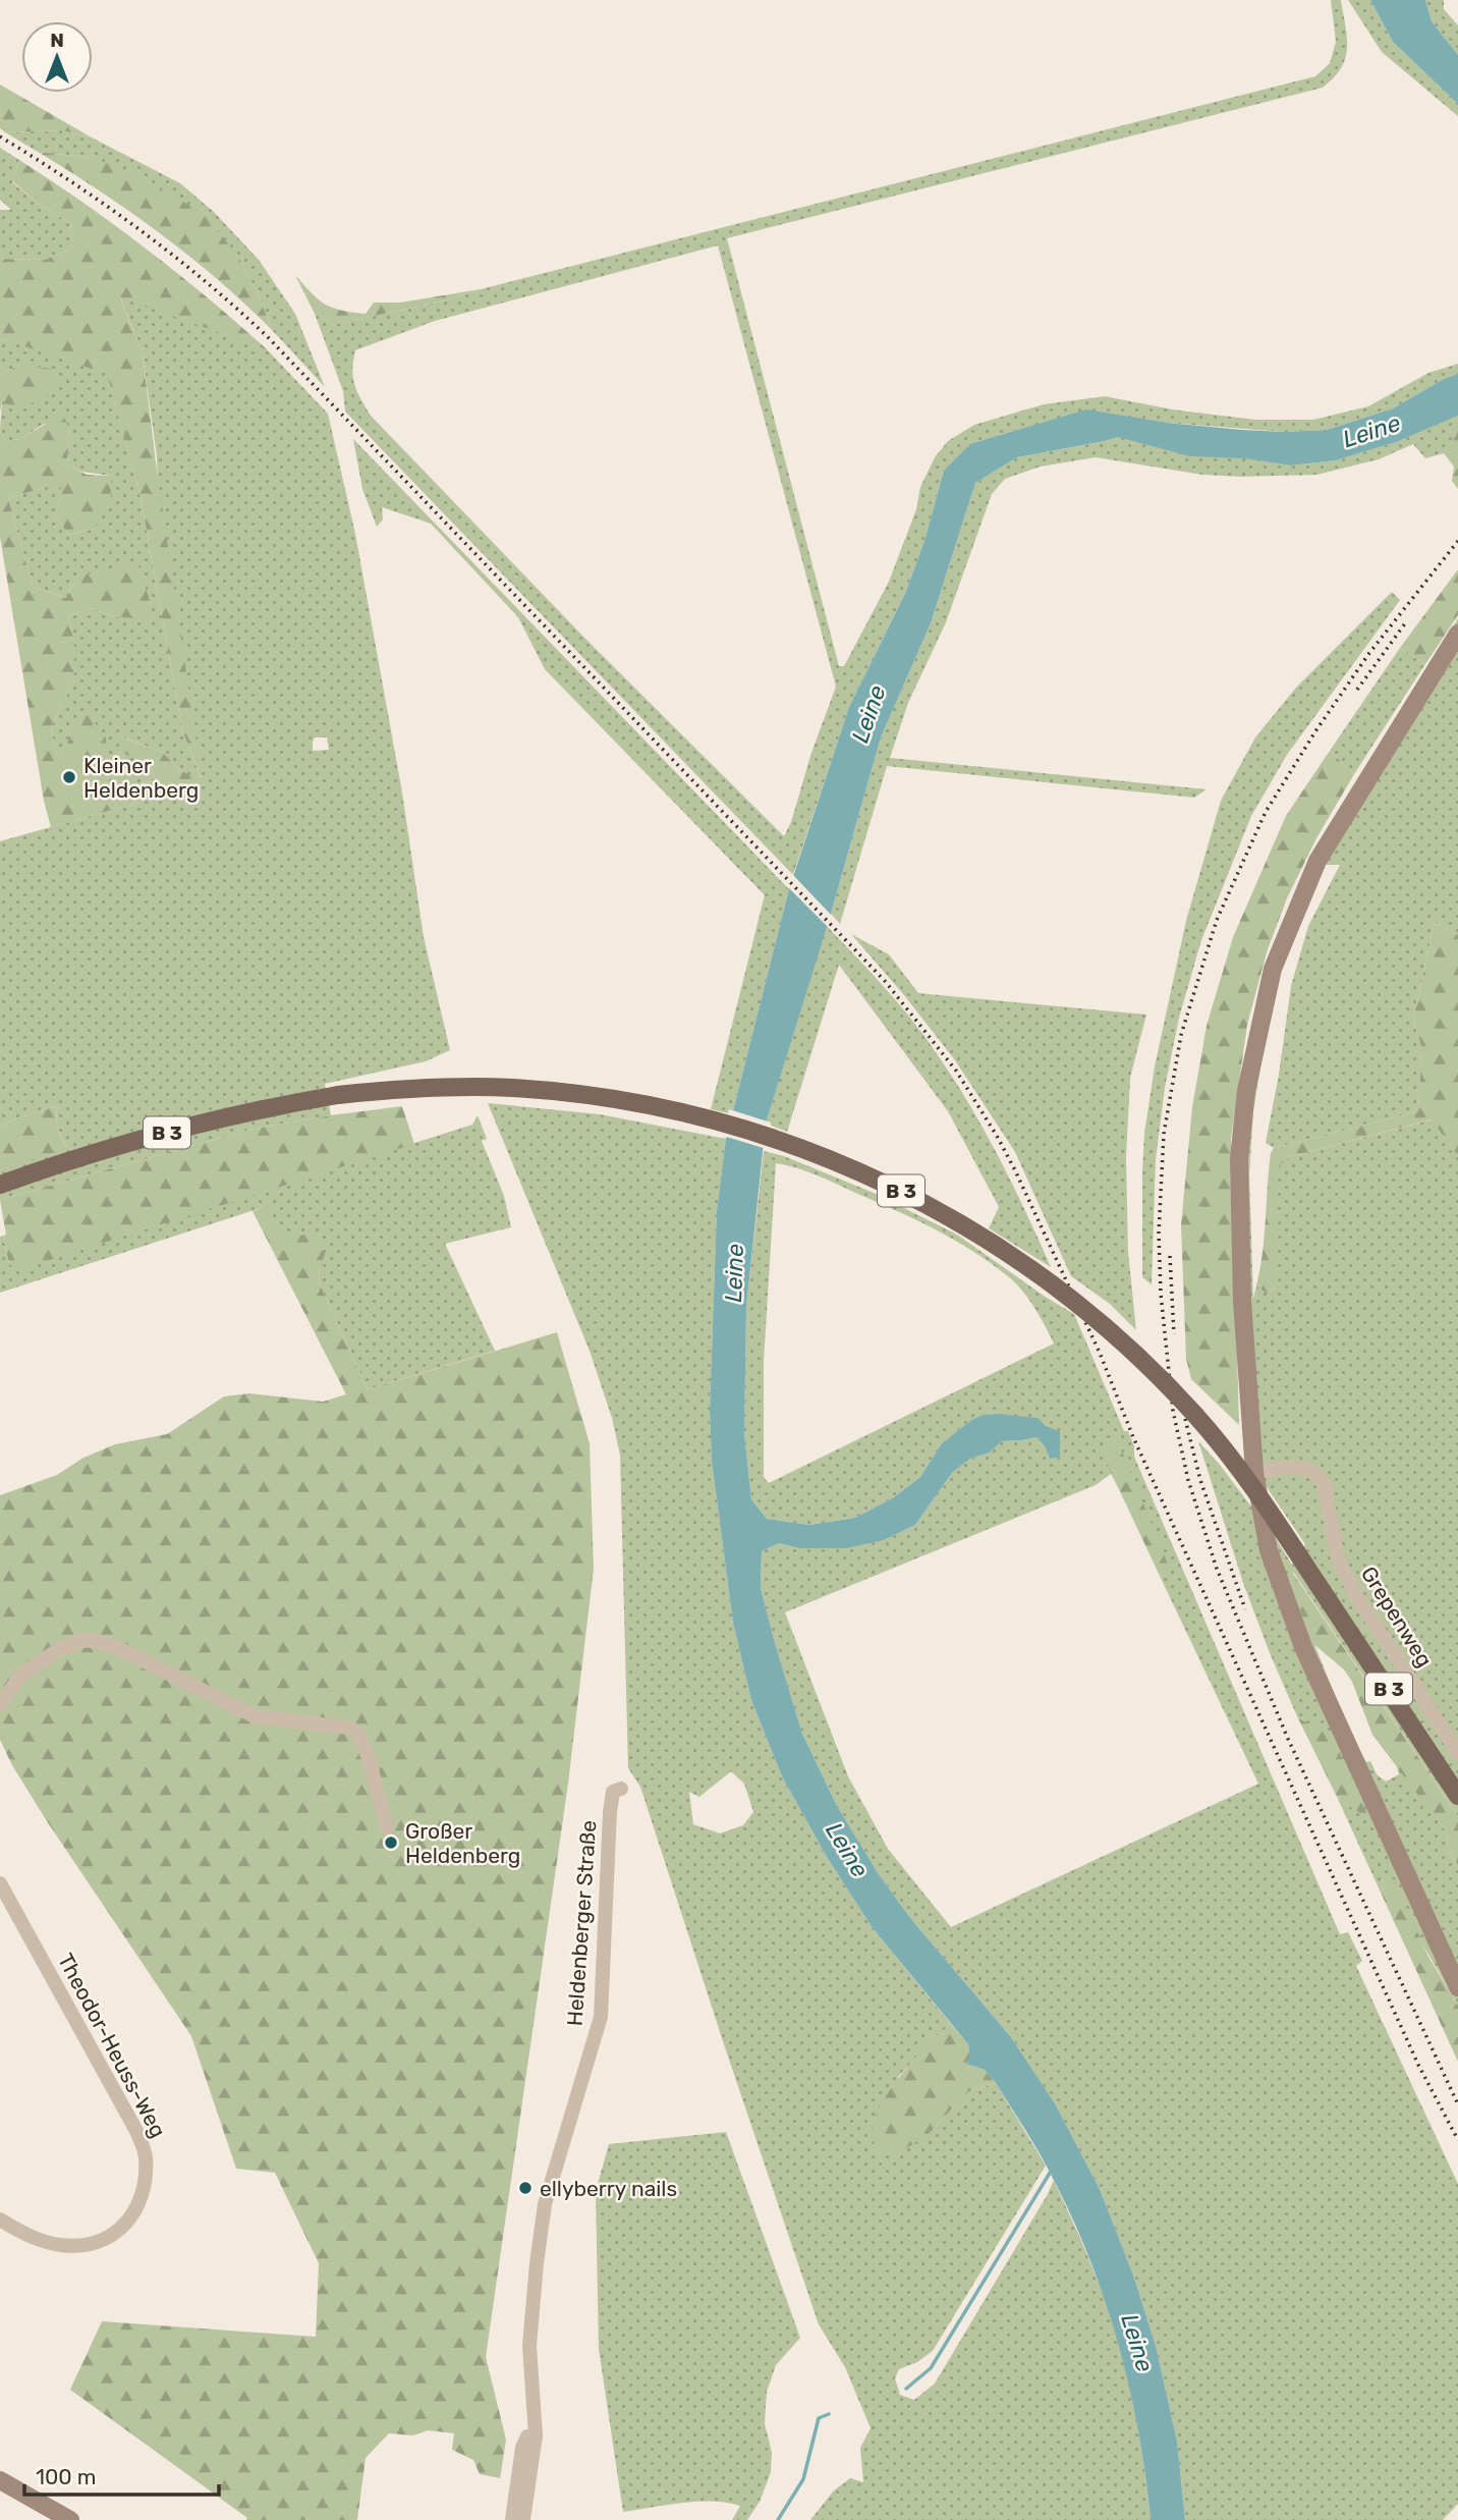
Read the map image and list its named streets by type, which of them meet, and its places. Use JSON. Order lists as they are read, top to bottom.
{
  "streets": {
    "main road": ["B 3"],
    "street": ["Grepenweg", "Heldenberger Straße", "Theodor-Heuss-Weg"]
  },
  "water": ["Leine"],
  "places": ["Kleiner Heldenberg", "Großer Heldenberg", "ellyberry nails"],
  "scale_bar": "100 m",
  "north": "top"
}
